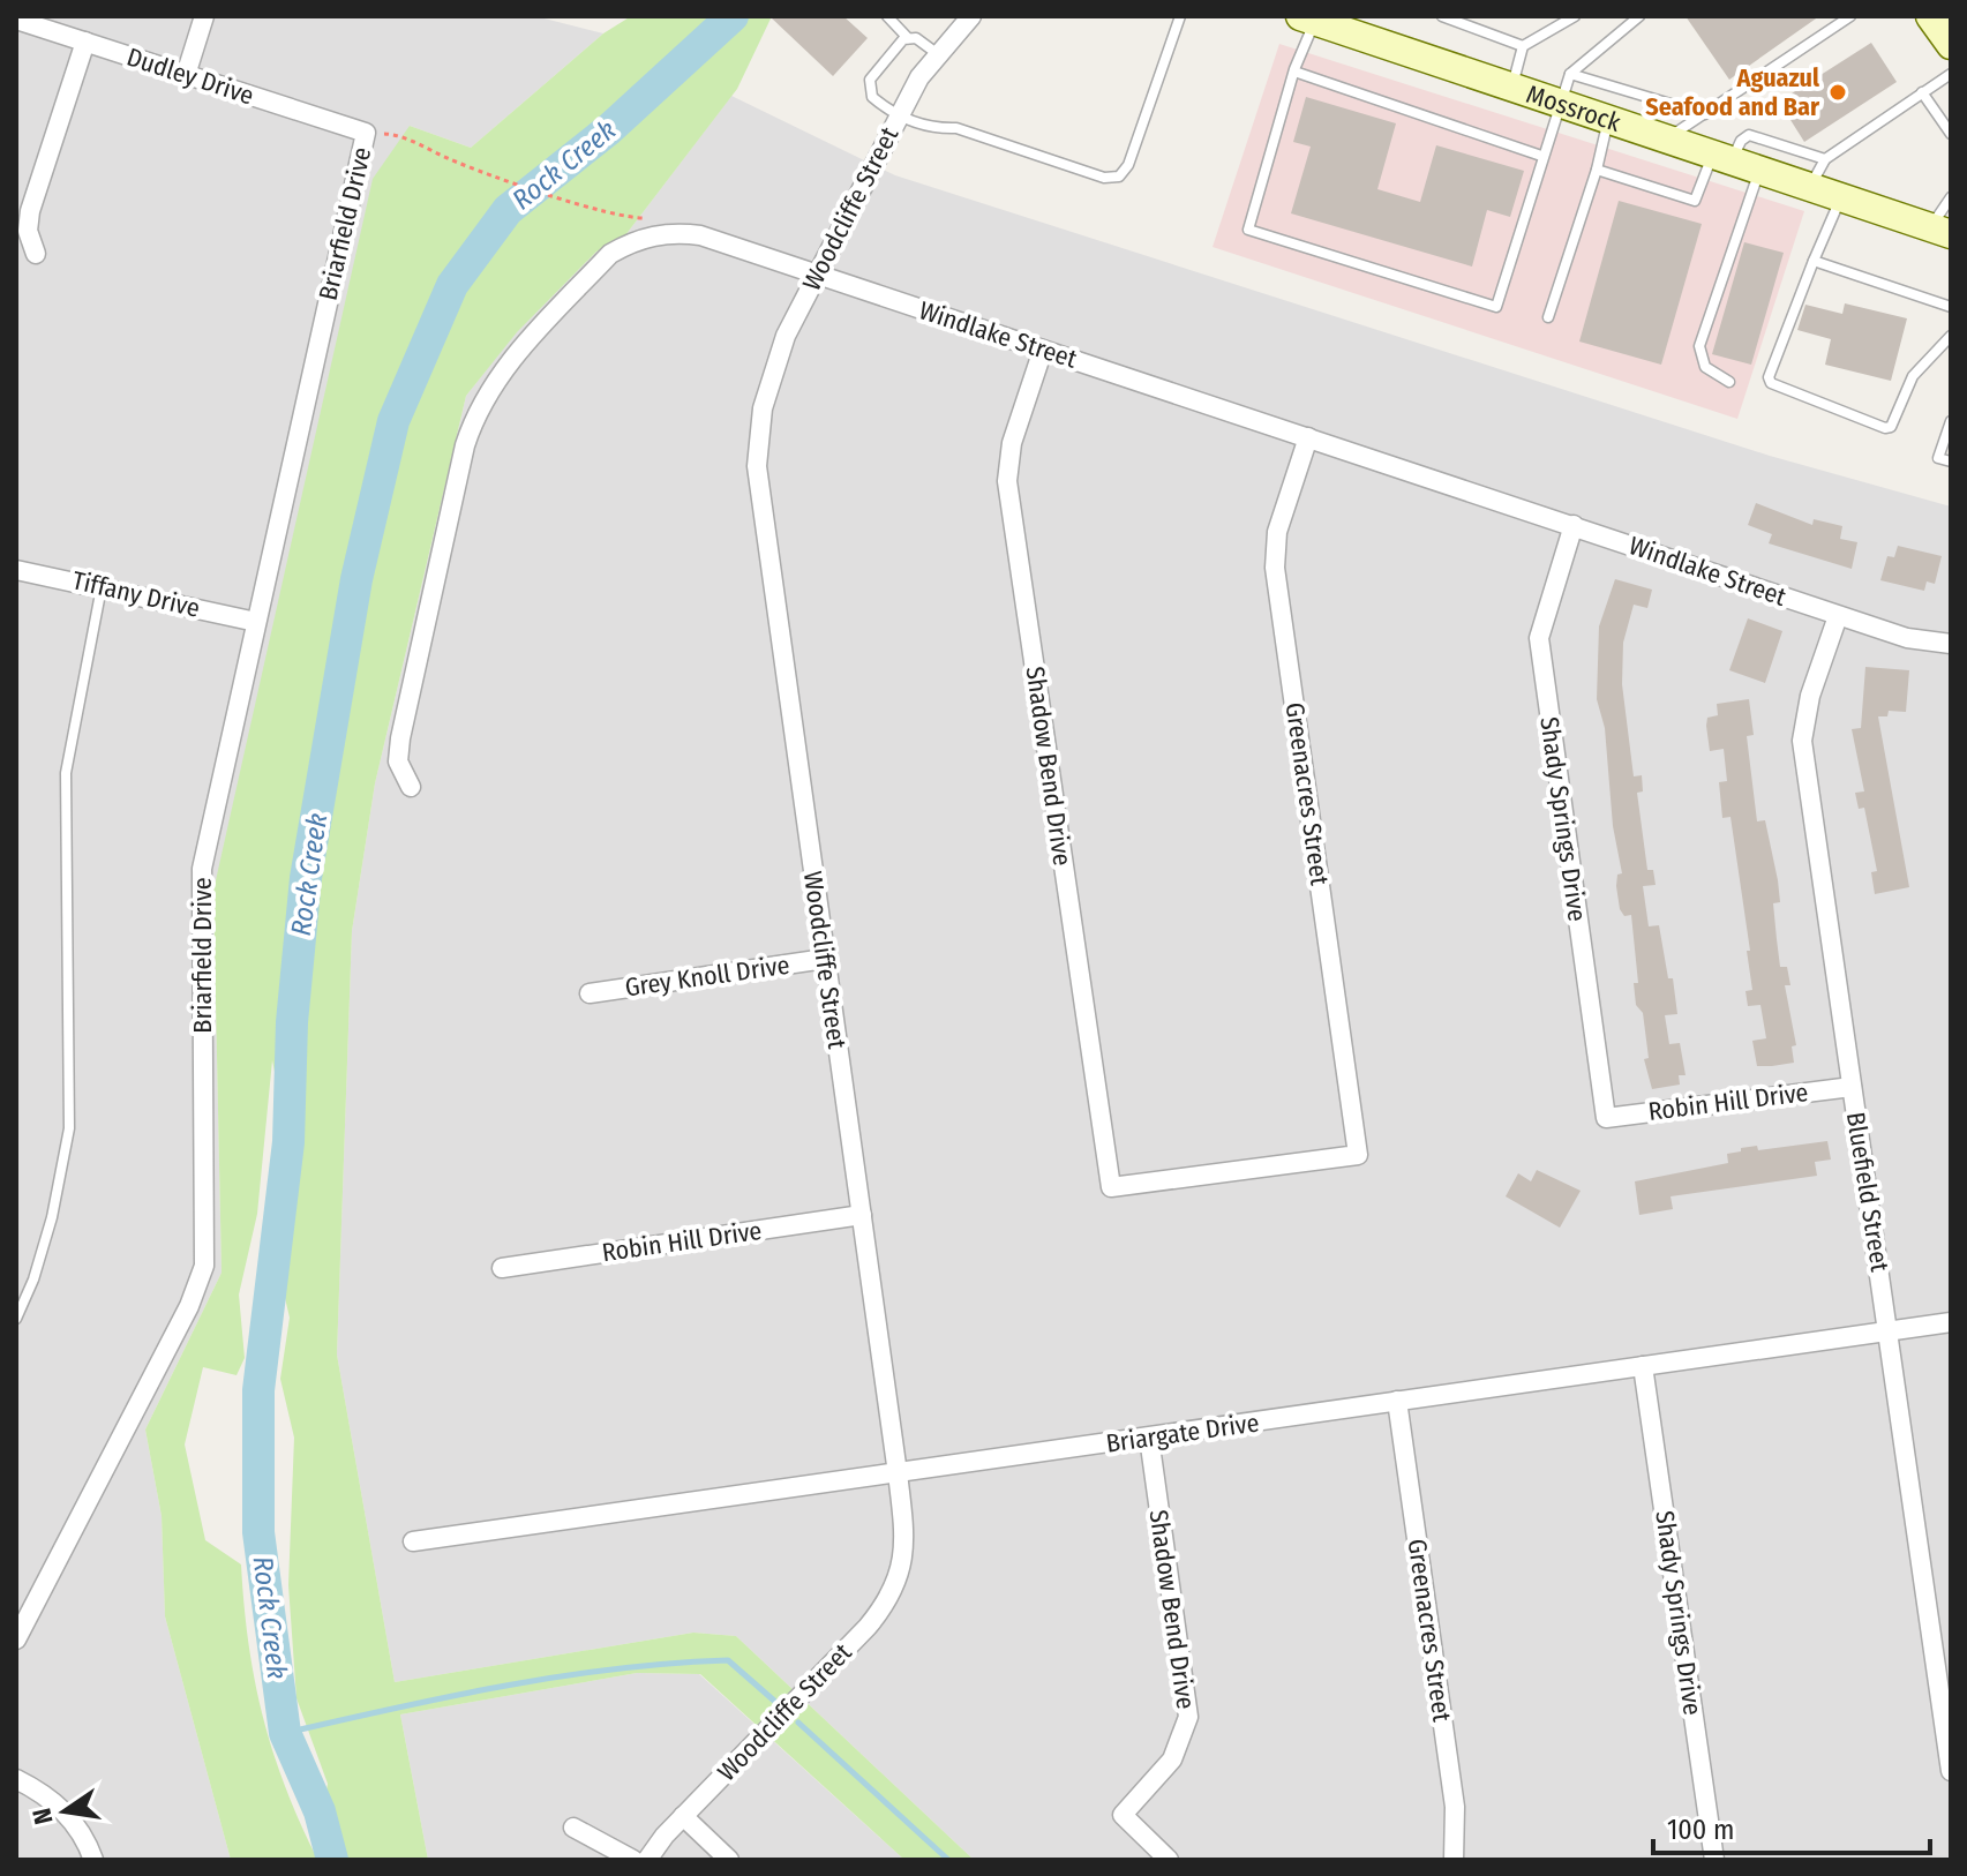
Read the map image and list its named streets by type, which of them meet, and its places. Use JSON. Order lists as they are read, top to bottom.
{
  "streets": {
    "street": [
      "Dudley Drive",
      "Mossrock",
      "Woodcliffe Street",
      "Briarfield Drive",
      "Windlake Street",
      "Tiffany Drive",
      "Shadow Bend Drive",
      "Greenacres Street",
      "Shady Springs Drive",
      "Grey Knoll Drive",
      "Robin Hill Drive",
      "Bluefield Street",
      "Briargate Drive"
    ]
  },
  "crossings": [
    ["Dudley Drive", "Briarfield Drive"],
    ["Woodcliffe Street", "Windlake Street"],
    ["Woodcliffe Street", "Grey Knoll Drive"],
    ["Woodcliffe Street", "Robin Hill Drive"],
    ["Woodcliffe Street", "Briargate Drive"],
    ["Briarfield Drive", "Tiffany Drive"],
    ["Windlake Street", "Shadow Bend Drive"],
    ["Windlake Street", "Greenacres Street"],
    ["Windlake Street", "Shady Springs Drive"],
    ["Windlake Street", "Bluefield Street"],
    ["Shadow Bend Drive", "Greenacres Street"],
    ["Shadow Bend Drive", "Briargate Drive"],
    ["Greenacres Street", "Briargate Drive"],
    ["Shady Springs Drive", "Robin Hill Drive"],
    ["Shady Springs Drive", "Briargate Drive"],
    ["Robin Hill Drive", "Bluefield Street"],
    ["Bluefield Street", "Briargate Drive"]
  ],
  "water": ["Rock Creek"],
  "places": ["Aguazul Seafood and Bar"],
  "scale_bar": "100 m",
  "north": "left"
}
